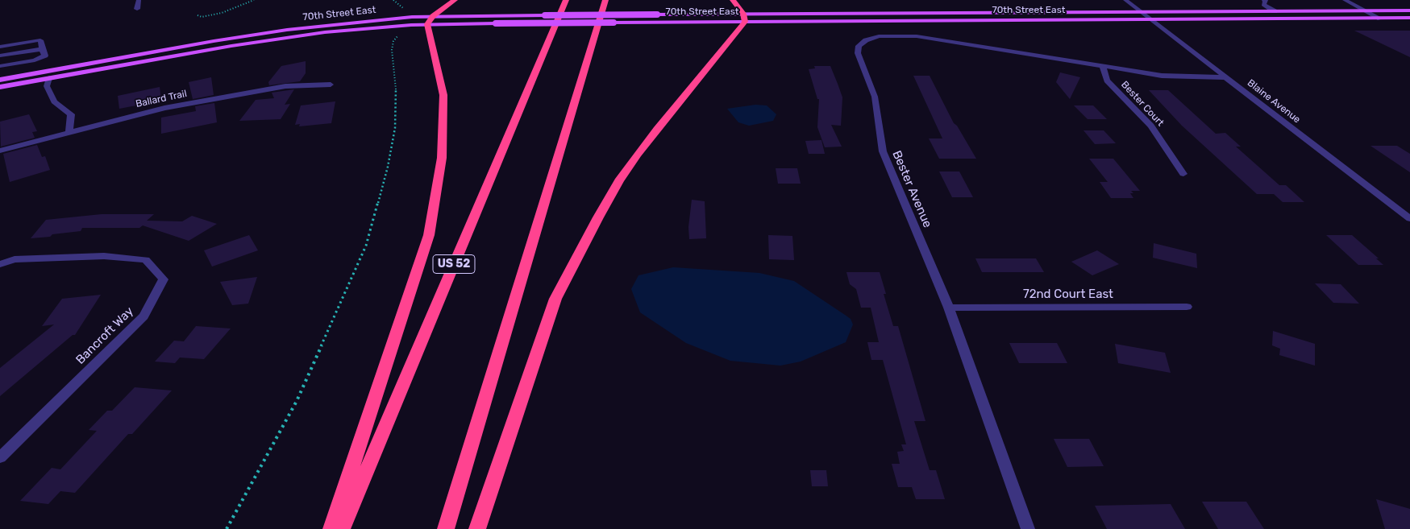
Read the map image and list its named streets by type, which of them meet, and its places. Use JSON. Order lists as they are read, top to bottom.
{
  "streets": {
    "highway": ["US 52"],
    "main road": ["70th Street East"],
    "street": [
      "Ballard Trail",
      "Blaine Avenue",
      "Bester Court",
      "Bester Avenue",
      "72nd Court East",
      "Bancroft Way"
    ]
  },
  "crossings": [
    ["70th Street East", "Blaine Avenue"],
    ["Blaine Avenue", "Bester Avenue"],
    ["Bester Court", "Bester Avenue"],
    ["Bester Avenue", "72nd Court East"]
  ]
}
